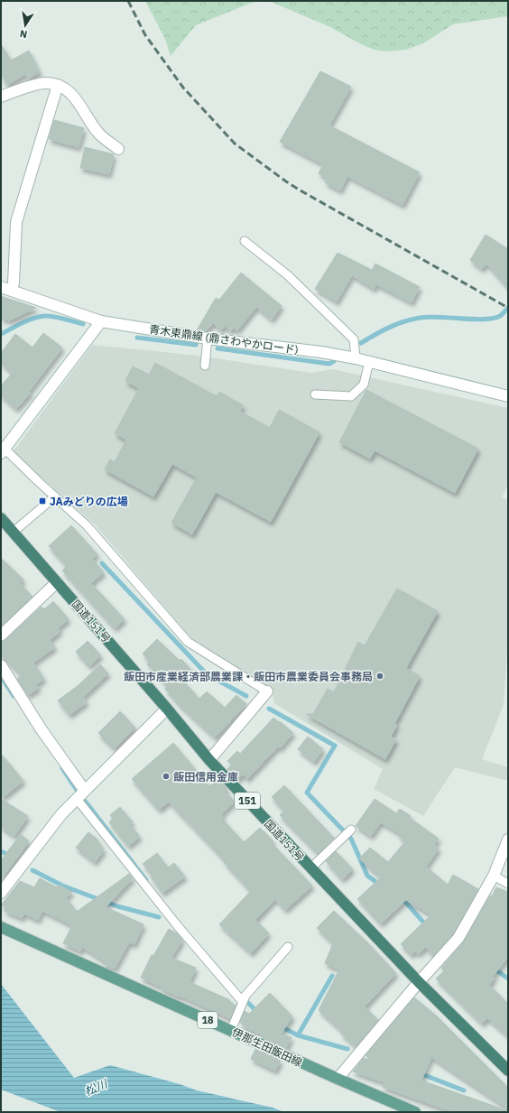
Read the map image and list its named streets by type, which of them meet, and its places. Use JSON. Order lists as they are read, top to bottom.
{
  "streets": {
    "highway": ["国道151号", "151"],
    "main road": ["18", "伊那生田飯田線"],
    "street": ["青木東鼎線 (鼎さわやかロード)"]
  },
  "water": ["松川"],
  "places": {
    "transit": ["JAみどりの広場"],
    "other": ["飯田市産業経済部農業課・飯田市農業委員会事務局", "飯田信用金庫"]
  },
  "north": "bottom"
}
